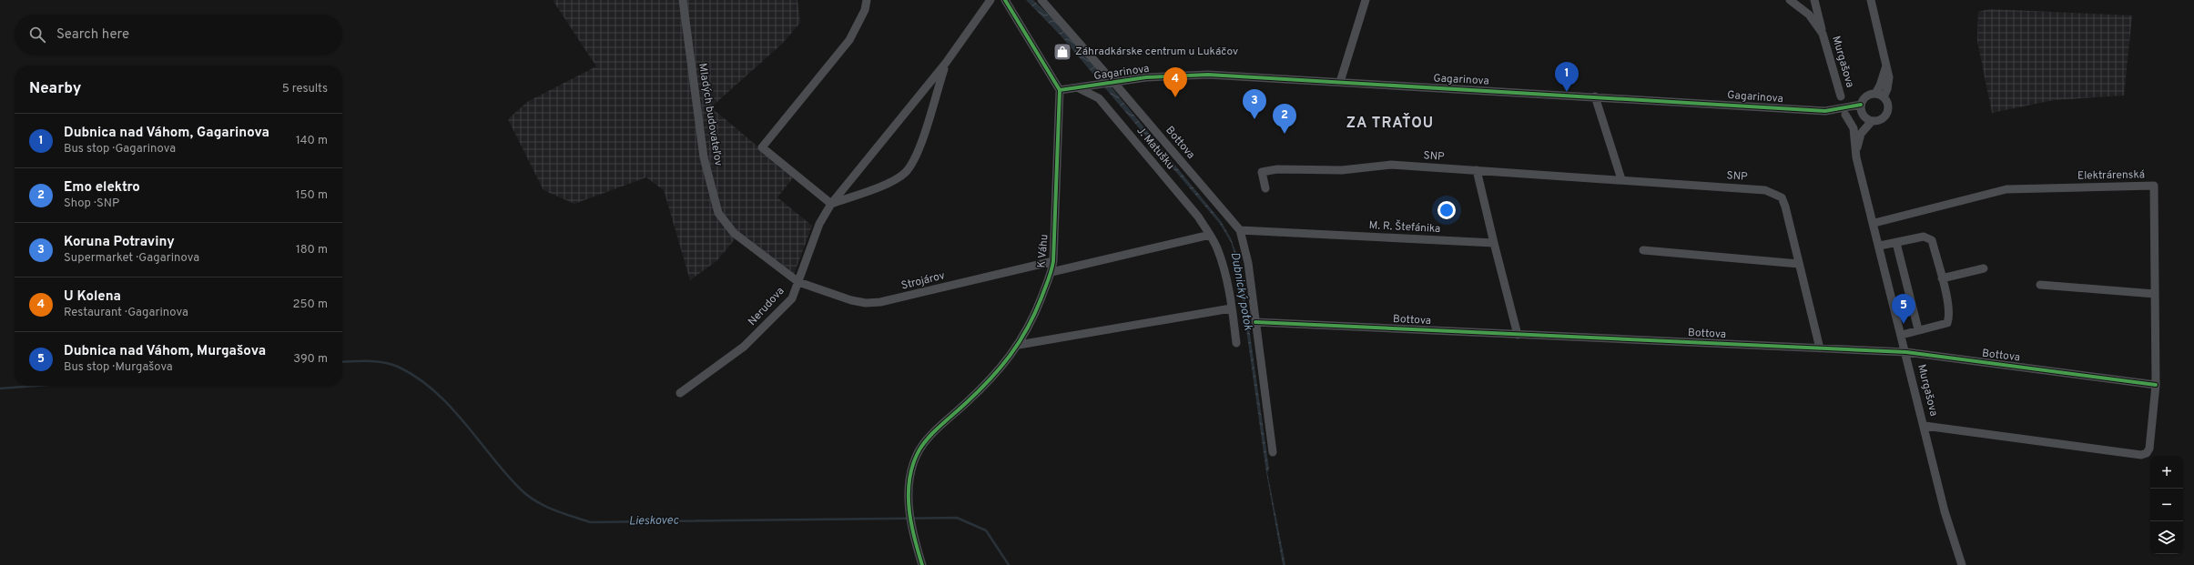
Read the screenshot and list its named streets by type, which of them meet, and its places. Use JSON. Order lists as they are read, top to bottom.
{
  "streets": {
    "street": [
      "Murgašova",
      "Gagarinova",
      "Mladých budovateľov",
      "Bottova",
      "J. Matušku",
      "SNP",
      "Elektrárenská",
      "M. R. Štefánika",
      "K Váhu",
      "Strojárov",
      "Nerudova"
    ]
  },
  "crossings": [
    ["Murgašova", "Gagarinova"],
    ["Murgašova", "Bottova"],
    ["Murgašova", "Elektrárenská"],
    ["Gagarinova", "Bottova"],
    ["Gagarinova", "J. Matušku"],
    ["Gagarinova", "K Váhu"],
    ["Mladých budovateľov", "Strojárov"],
    ["Mladých budovateľov", "Nerudova"],
    ["Bottova", "SNP"],
    ["Bottova", "Elektrárenská"],
    ["Bottova", "M. R. Štefánika"],
    ["K Váhu", "Strojárov"],
    ["Strojárov", "Nerudova"]
  ],
  "districts": ["ZA TRAŤOU"],
  "water": ["Dubnický potok", "Lieskovec"],
  "places": {
    "shop": ["Záhradkárske centrum u Lukáčov"]
  },
  "page": {
    "search": "Search here",
    "pins": [
      "1",
      "4",
      "3",
      "2",
      "5"
    ],
    "heading": ["Nearby", "5 results"],
    "list": [
      {
        "mark": "1",
        "name": "Dubnica nad Váhom, Gagarinova",
        "note": "Bus stop · Gagarinova",
        "value": "140 m"
      },
      {
        "mark": "2",
        "name": "Emo elektro",
        "note": "Shop · SNP",
        "value": "150 m"
      },
      {
        "mark": "3",
        "name": "Koruna Potraviny",
        "note": "Supermarket · Gagarinova",
        "value": "180 m"
      },
      {
        "mark": "4",
        "name": "U Kolena",
        "note": "Restaurant · Gagarinova",
        "value": "250 m"
      },
      {
        "mark": "5",
        "name": "Dubnica nad Váhom, Murgašova",
        "note": "Bus stop · Murgašova",
        "value": "390 m"
      }
    ],
    "map_buttons": ["+", "−"]
  }
}
